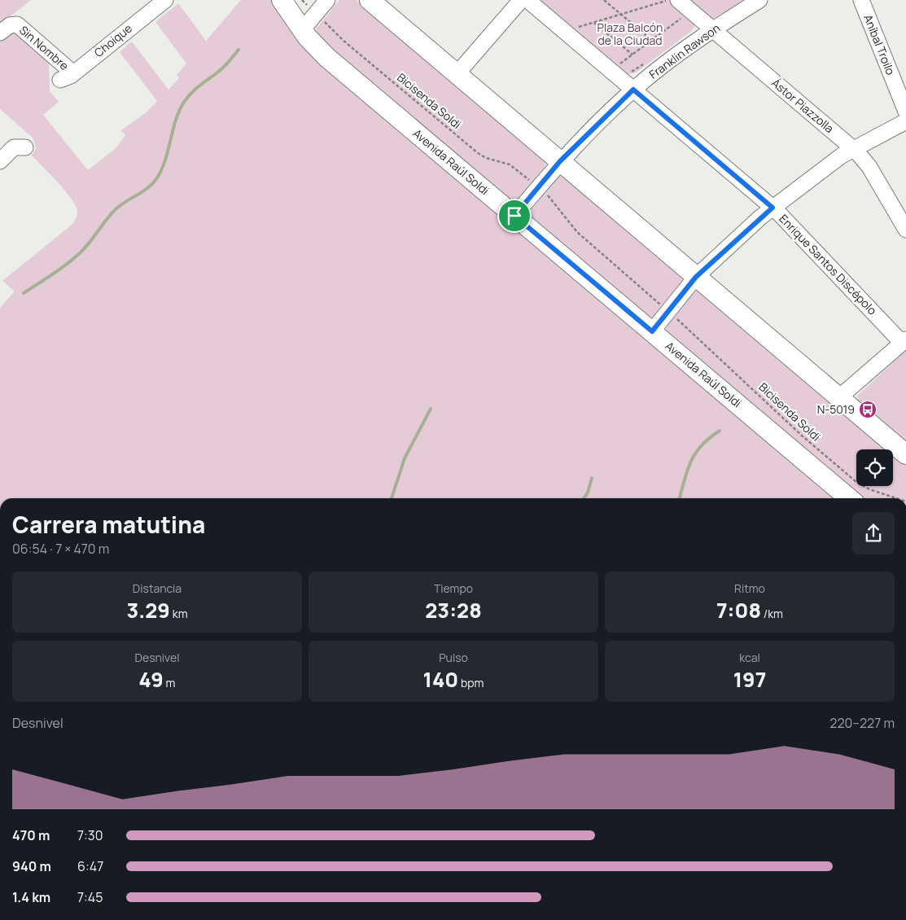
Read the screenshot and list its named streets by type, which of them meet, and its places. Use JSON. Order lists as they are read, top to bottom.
{
  "streets": {
    "main road": ["Avenida Raúl Soldi"],
    "street": [
      "Choique",
      "Aníbal Troilo",
      "Sin Nombre",
      "Franklin Rawson",
      "Ástor Piazzolla",
      "Enrique Santos Discépolo"
    ],
    "path": ["Bicisenda Soldi"]
  },
  "crossings": [
    ["Choique", "Sin Nombre"],
    ["Franklin Rawson", "Ástor Piazzolla"],
    ["Franklin Rawson", "Avenida Raúl Soldi"],
    ["Franklin Rawson", "Enrique Santos Discépolo"]
  ],
  "parks": ["Plaza Balcón de la Ciudad"],
  "places": {
    "bus stop": ["N-5019"]
  },
  "page": {
    "heading": ["Carrera matutina", "06:54 · 7 × 470 m"],
    "stats": [
      ["Distancia", "3.29 km"],
      ["Tiempo", "23:28"],
      ["Ritmo", "7:08 /km"],
      ["Desnivel", "49 m"],
      ["Pulso", "140 bpm"],
      ["kcal", "197"]
    ],
    "chart": ["Desnivel", "220–227 m"],
    "list": [
      {
        "name": "470 m",
        "note": "7:30"
      },
      {
        "name": "940 m",
        "note": "6:47"
      },
      {
        "name": "1.4 km",
        "note": "7:45"
      }
    ]
  }
}
